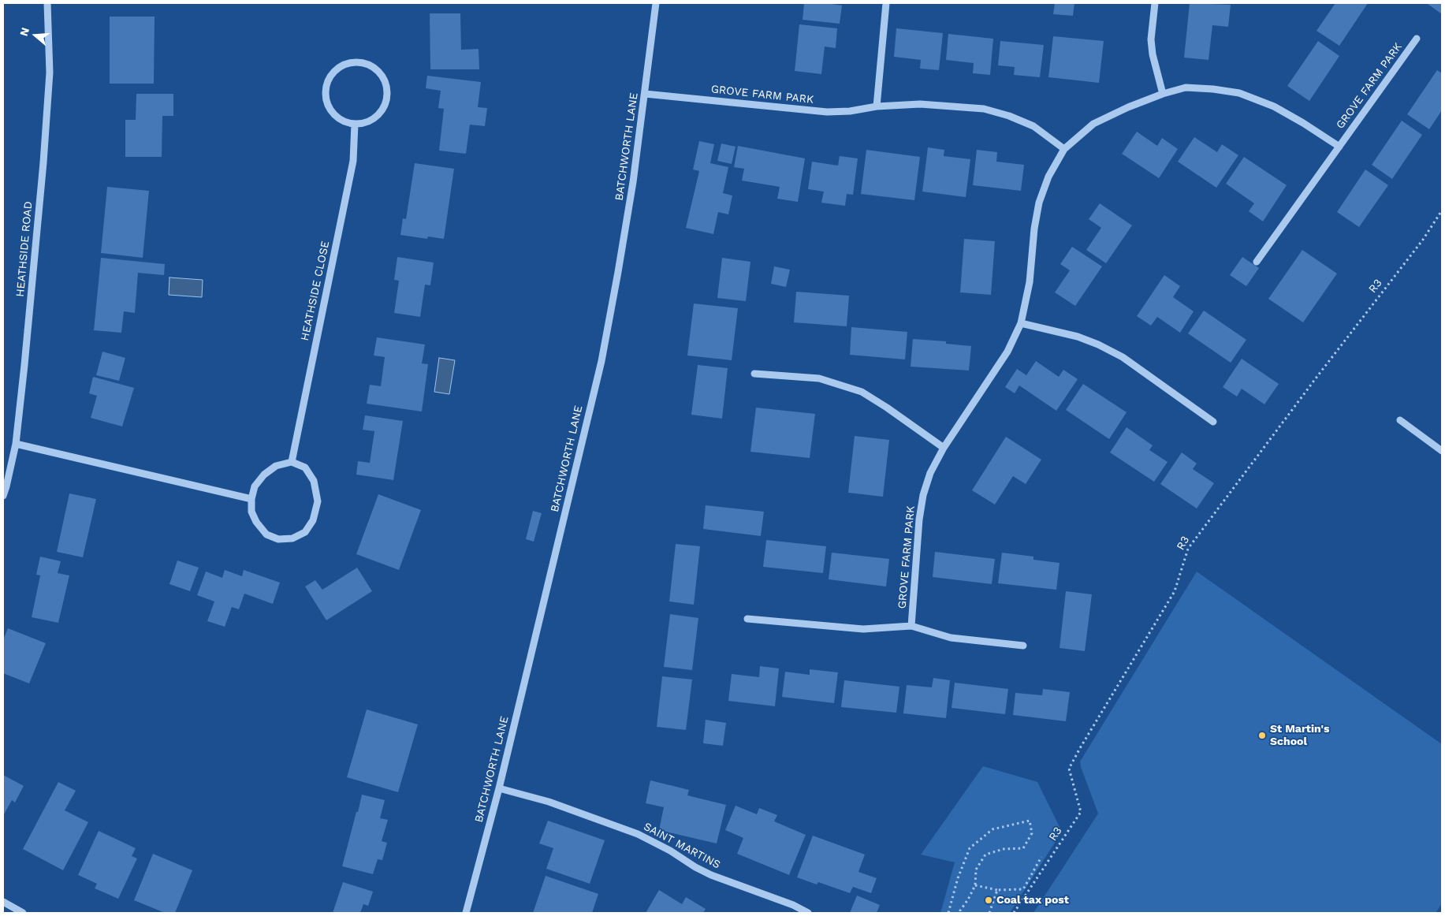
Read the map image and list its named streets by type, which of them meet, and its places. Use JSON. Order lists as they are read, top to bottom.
{
  "streets": {
    "street": [
      "GROVE FARM PARK",
      "BATCHWORTH LANE",
      "HEATHSIDE ROAD",
      "HEATHSIDE CLOSE",
      "SAINT MARTINS"
    ],
    "path": ["R3"]
  },
  "crossings": [
    ["GROVE FARM PARK", "BATCHWORTH LANE"],
    ["BATCHWORTH LANE", "SAINT MARTINS"]
  ],
  "places": ["St Martin's School", "Coal tax post"],
  "north": "left"
}
